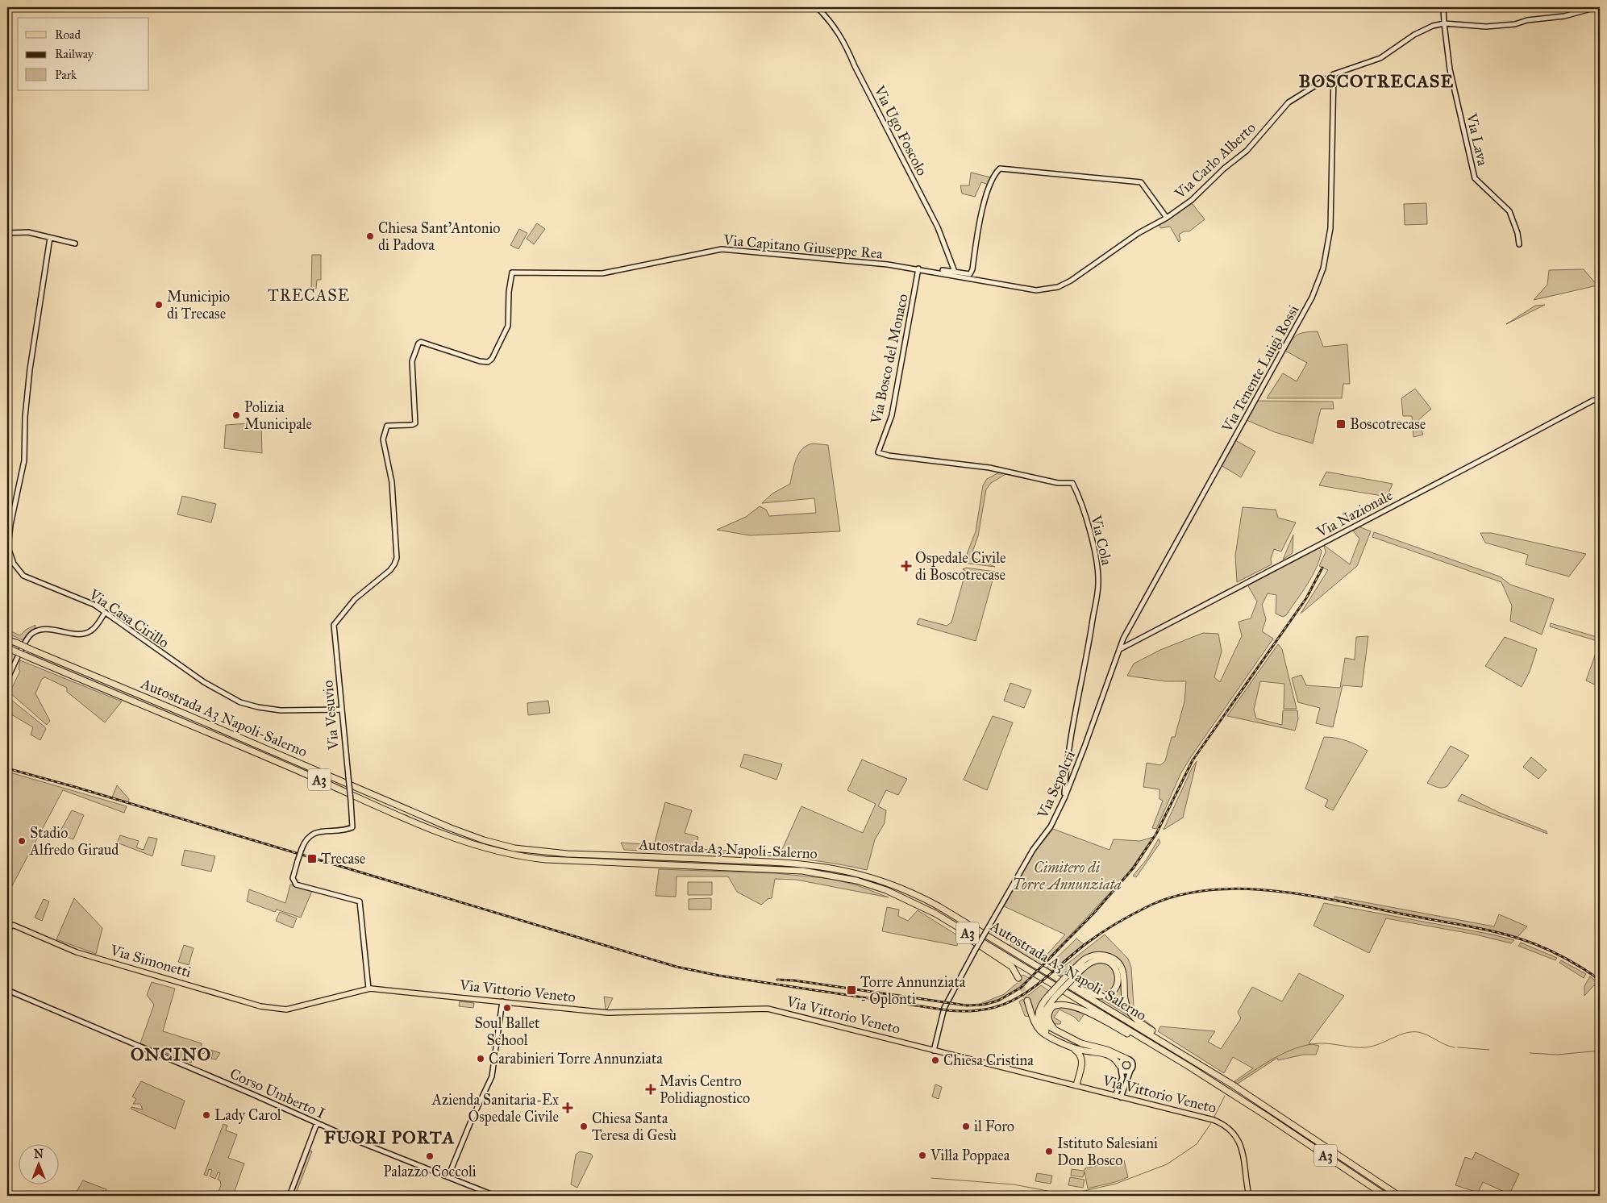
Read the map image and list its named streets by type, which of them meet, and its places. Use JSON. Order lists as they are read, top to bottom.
{
  "streets": {
    "highway": ["Autostrada A3 Napoli-Salerno", "A3"],
    "main road": ["Via Simonetti", "Via Vittorio Veneto"],
    "street": [
      "Via Ugo Foscolo",
      "Via Lava",
      "Via Carlo Alberto",
      "Via Capitano Giuseppe Rea",
      "Via Bosco del Monaco",
      "Via Tenente Luigi Rossi",
      "Via Nazionale",
      "Via Cola",
      "Via Casa Cirillo",
      "Via Vesuvio",
      "Via Sepolcri",
      "Corso Umberto I"
    ]
  },
  "crossings": [
    ["Via Lava", "Via Carlo Alberto"],
    ["Via Carlo Alberto", "Via Capitano Giuseppe Rea"],
    ["Via Carlo Alberto", "Via Bosco del Monaco"],
    ["Via Carlo Alberto", "Via Tenente Luigi Rossi"],
    ["Via Capitano Giuseppe Rea", "Via Bosco del Monaco"],
    ["Via Capitano Giuseppe Rea", "Via Vesuvio"],
    ["Via Bosco del Monaco", "Via Cola"],
    ["Via Tenente Luigi Rossi", "Via Nazionale"],
    ["Via Tenente Luigi Rossi", "Via Sepolcri"],
    ["Via Nazionale", "Via Sepolcri"],
    ["Via Cola", "Via Sepolcri"],
    ["Via Casa Cirillo", "Via Vesuvio"],
    ["Via Vesuvio", "Via Vittorio Veneto"],
    ["Via Sepolcri", "Via Vittorio Veneto"],
    ["Via Simonetti", "Via Vittorio Veneto"]
  ],
  "districts": [
    "BOSCOTRECASE",
    "TRECASE",
    "ONCINO",
    "FUORI PORTA"
  ],
  "parks": ["Cimitero di Torre Annunziata"],
  "places": {
    "other": [
      "Chiesa Sant'Antonio di Padova",
      "Municipio di Trecase",
      "Polizia Municipale",
      "Stadio Alfredo Giraud",
      "Soul Ballet School",
      "Carabinieri Torre Annunziata",
      "Chiesa Cristina",
      "Lady Carol",
      "Chiesa Santa Teresa di Gesù",
      "il Foro",
      "Istituto Salesiani Don Bosco",
      "Villa Poppaea",
      "Palazzo Coccoli"
    ],
    "transit": ["Boscotrecase", "Trecase", "Torre Annunziata - Oplonti"],
    "health": ["Ospedale Civile di Boscotrecase", "Mavis Centro Polidiagnostico", "Azienda Sanitaria-Ex Ospedale Civile"]
  },
  "legend": ["Road", "Railway", "Park"],
  "north": "top"
}
